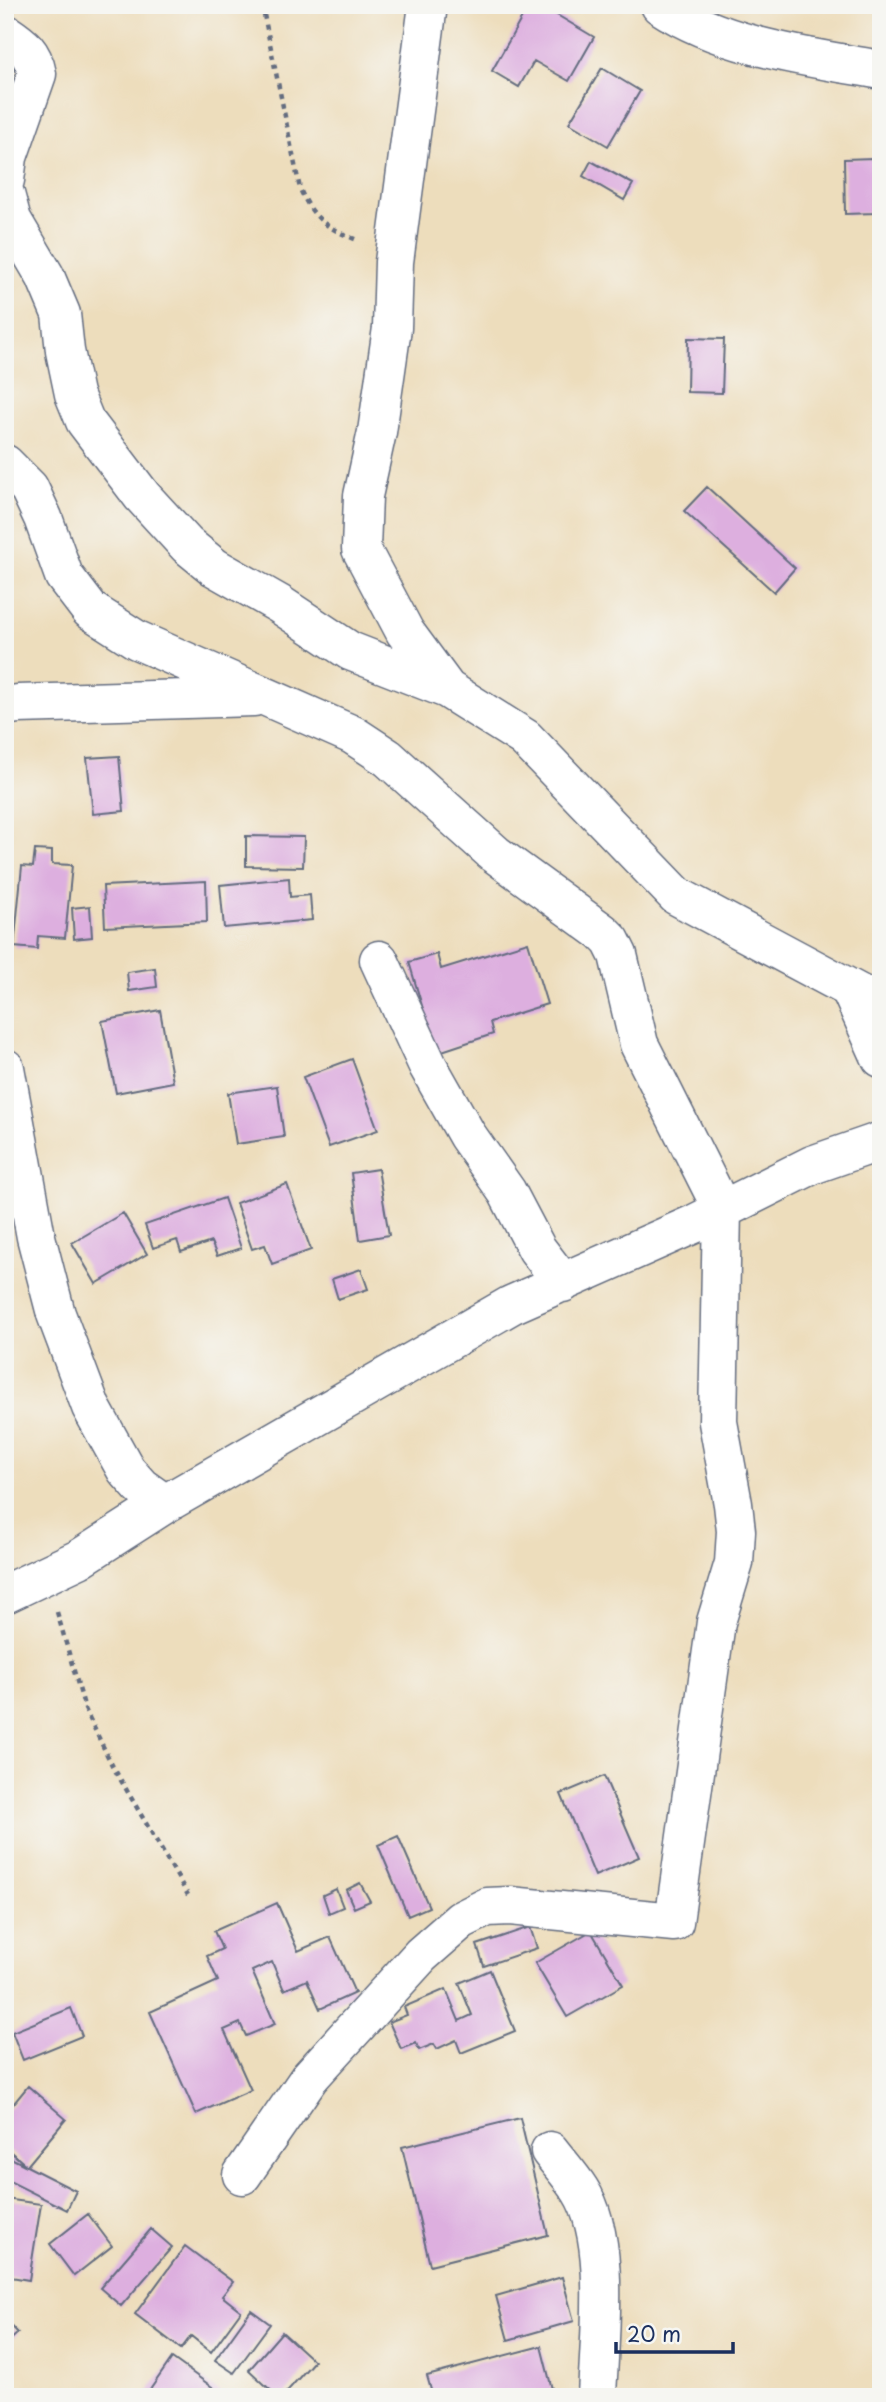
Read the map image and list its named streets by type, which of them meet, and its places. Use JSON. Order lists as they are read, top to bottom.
{
  "scale_bar": "20 m"
}
